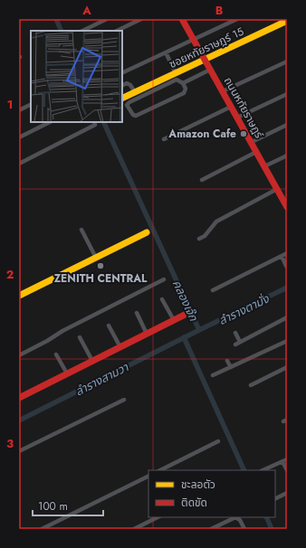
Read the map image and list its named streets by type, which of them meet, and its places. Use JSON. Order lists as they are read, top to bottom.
{
  "streets": {
    "street": ["ซอยหทัยราษฎร์ 15", "ถนนหทัยราษฎร์"]
  },
  "crossings": [
    ["ซอยหทัยราษฎร์ 15", "ถนนหทัยราษฎร์"]
  ],
  "water": ["คลองเจ๊ก", "ลำรางตามั่ง", "ลำรางสามวา"],
  "places": ["Amazon Cafe", "ZENITH CENTRAL"],
  "legend": ["ชะลอตัว", "ติดขัด"],
  "scale_bar": "100 m",
  "grid": {
    "columns": ["A", "B"],
    "rows": ["1", "2", "3"]
  }
}
